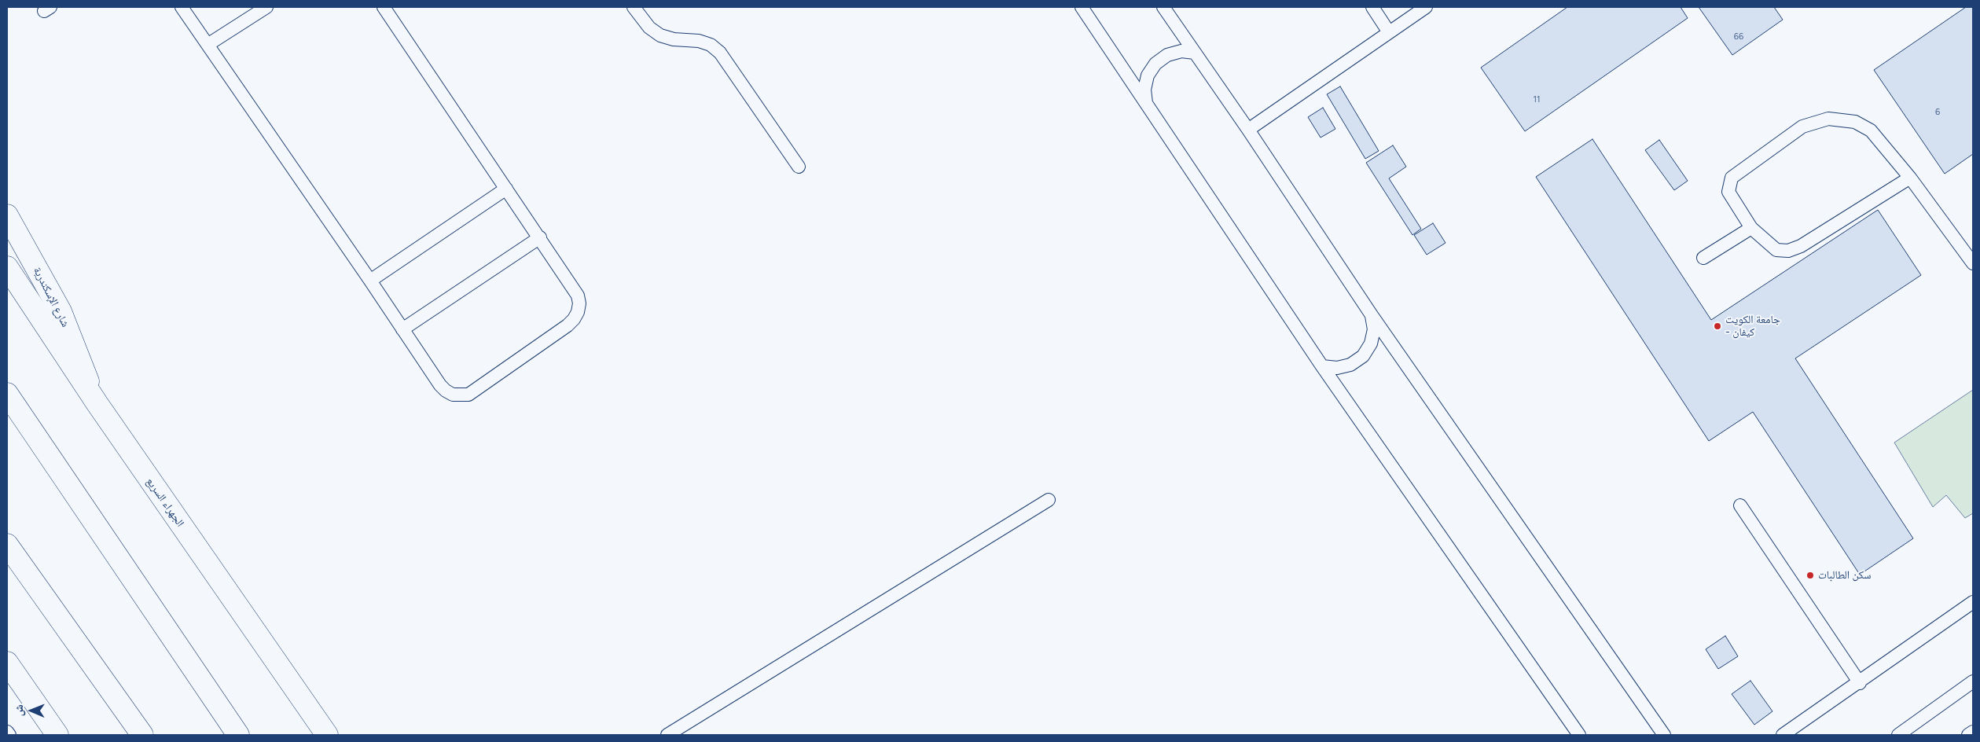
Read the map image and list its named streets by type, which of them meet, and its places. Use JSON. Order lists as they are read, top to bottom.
{
  "streets": {
    "main road": ["شارع الإسكندرية", "الجهراء السريع"]
  },
  "crossings": [
    ["شارع الإسكندرية", "الجهراء السريع"]
  ],
  "places": ["جامعة الكويت - كيفان", "سكن الطالبات"],
  "house_numbers": ["66", "11", "6"],
  "north": "left"
}
